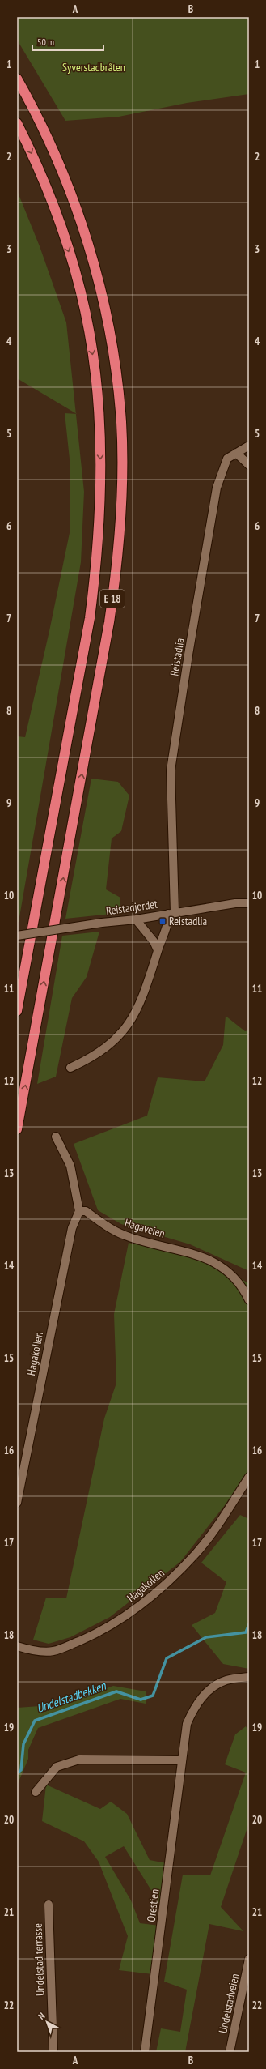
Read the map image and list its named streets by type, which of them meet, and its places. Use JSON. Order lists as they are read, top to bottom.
{
  "streets": {
    "highway": ["E 18"],
    "street": [
      "Reistadlia",
      "Reistadjordet",
      "Hagaveien",
      "Hagakollen",
      "Orestien",
      "Undelstad terrasse",
      "Undelstadveien"
    ]
  },
  "crossings": [
    ["Reistadlia", "Reistadjordet"],
    ["Hagaveien", "Hagakollen"]
  ],
  "water": ["Undelstadbekken"],
  "parks": ["Syverstadbråten"],
  "places": {
    "transit": ["Reistadlia"]
  },
  "scale_bar": "50 m",
  "north": "top left",
  "grid": {
    "columns": ["A", "B"],
    "rows": [
      "1",
      "2",
      "3",
      "4",
      "5",
      "6",
      "7",
      "8",
      "9",
      "10",
      "11",
      "12",
      "13",
      "14",
      "15",
      "16",
      "17",
      "18",
      "19",
      "20",
      "21",
      "22"
    ]
  }
}
